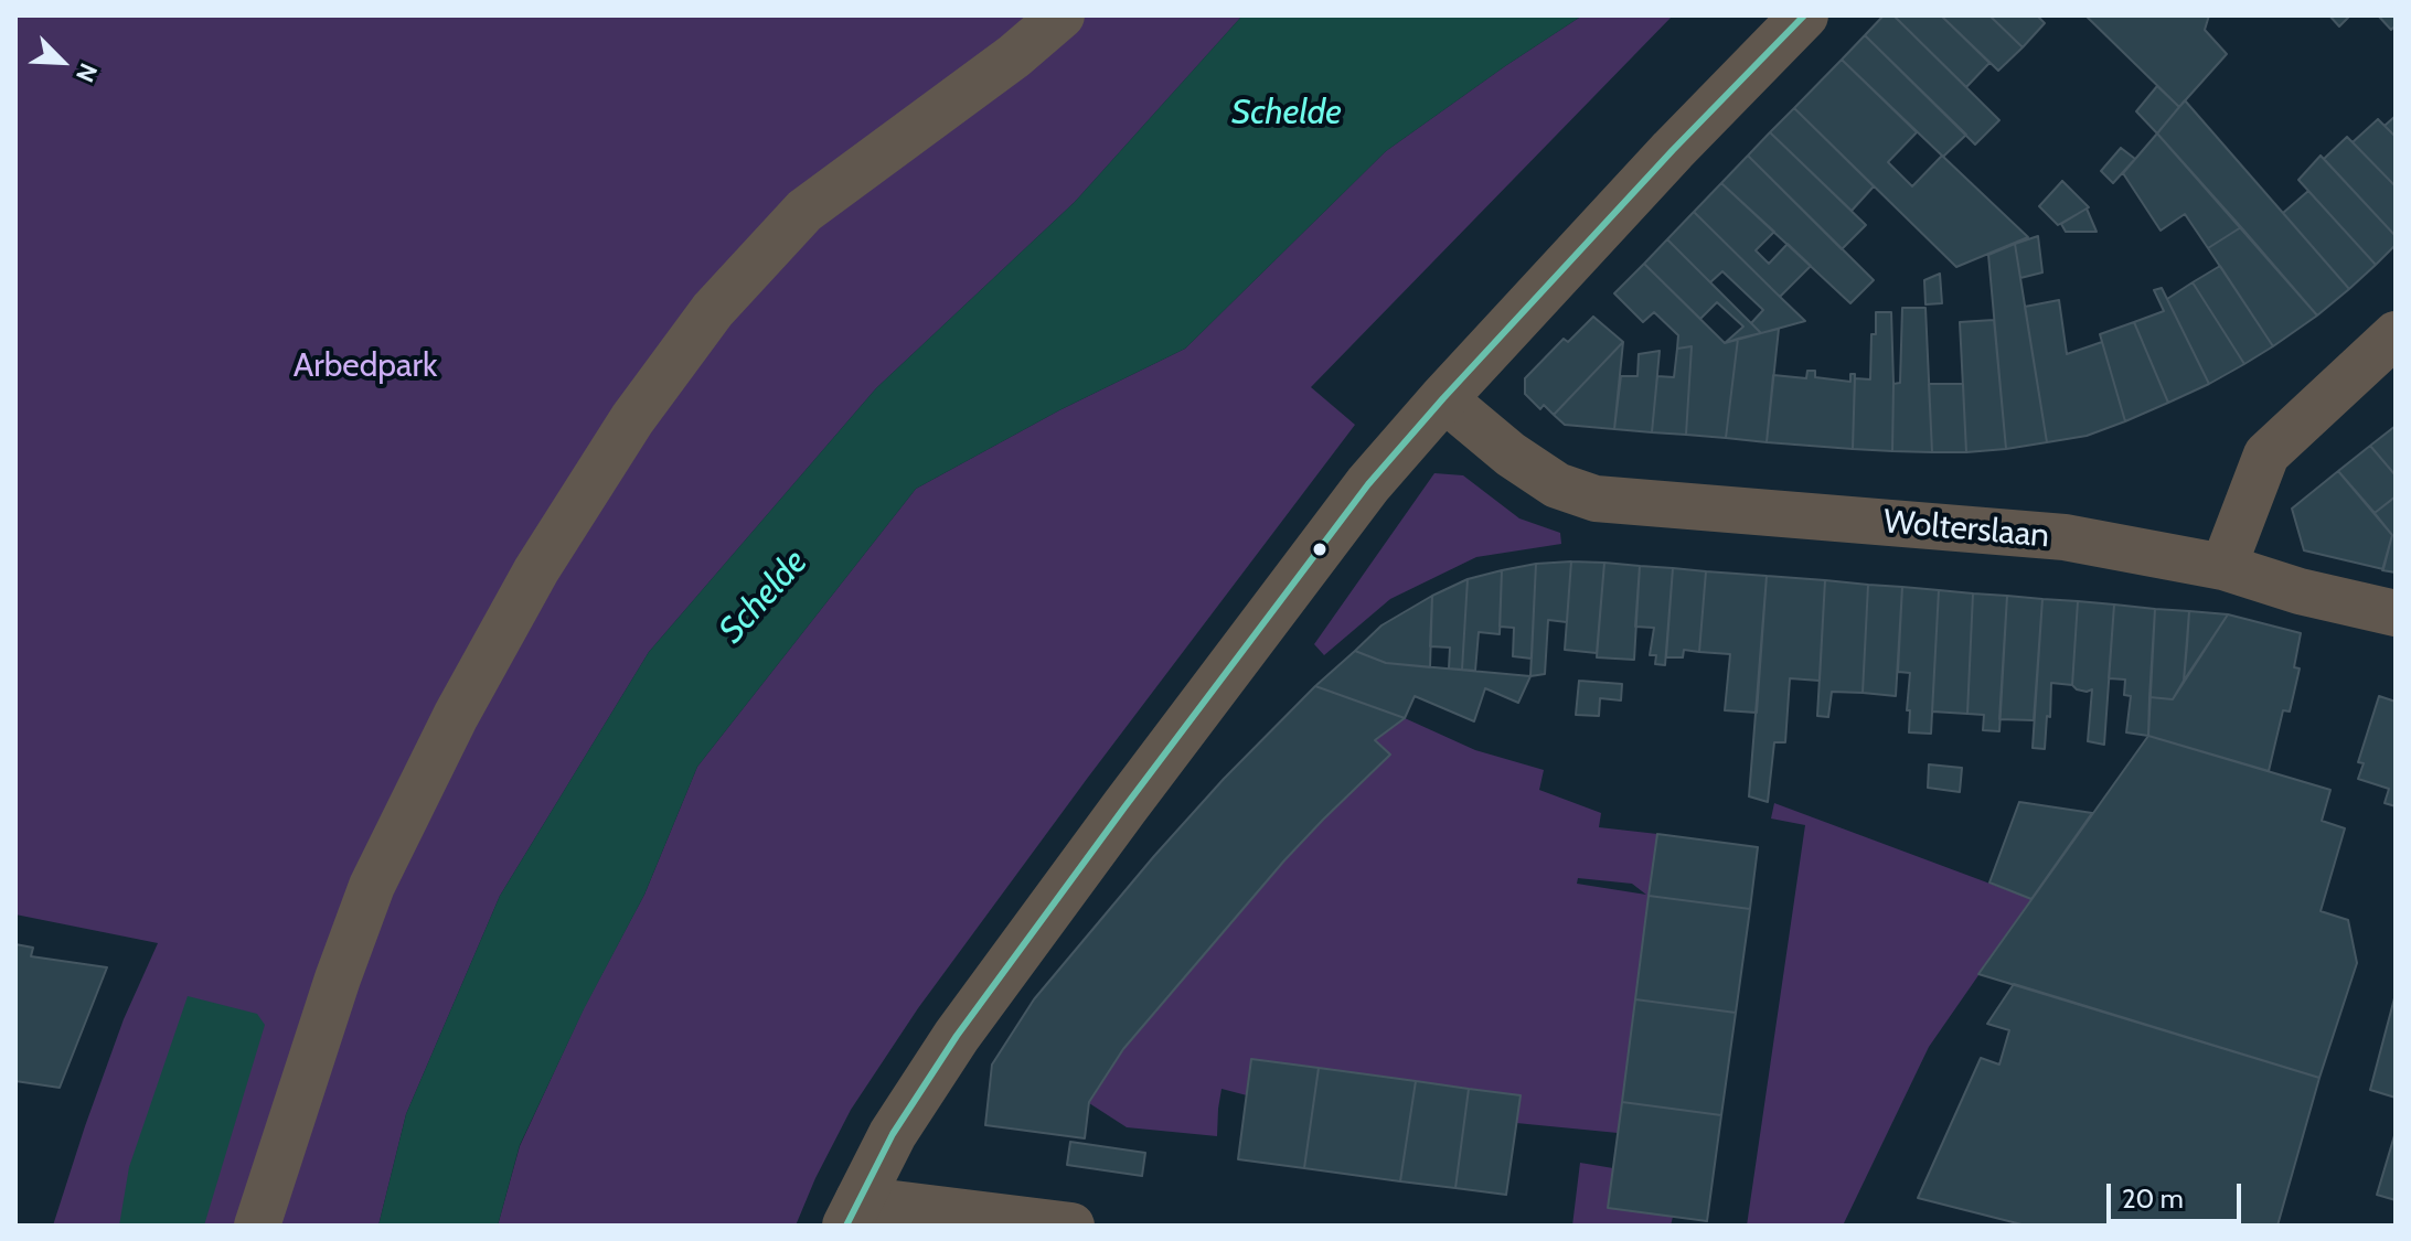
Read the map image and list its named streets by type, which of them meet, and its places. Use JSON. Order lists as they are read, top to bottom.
{
  "streets": {
    "street": ["Wolterslaan"]
  },
  "water": ["Schelde"],
  "parks": ["Arbedpark"],
  "scale_bar": "20 m",
  "north": "bottom right"
}
